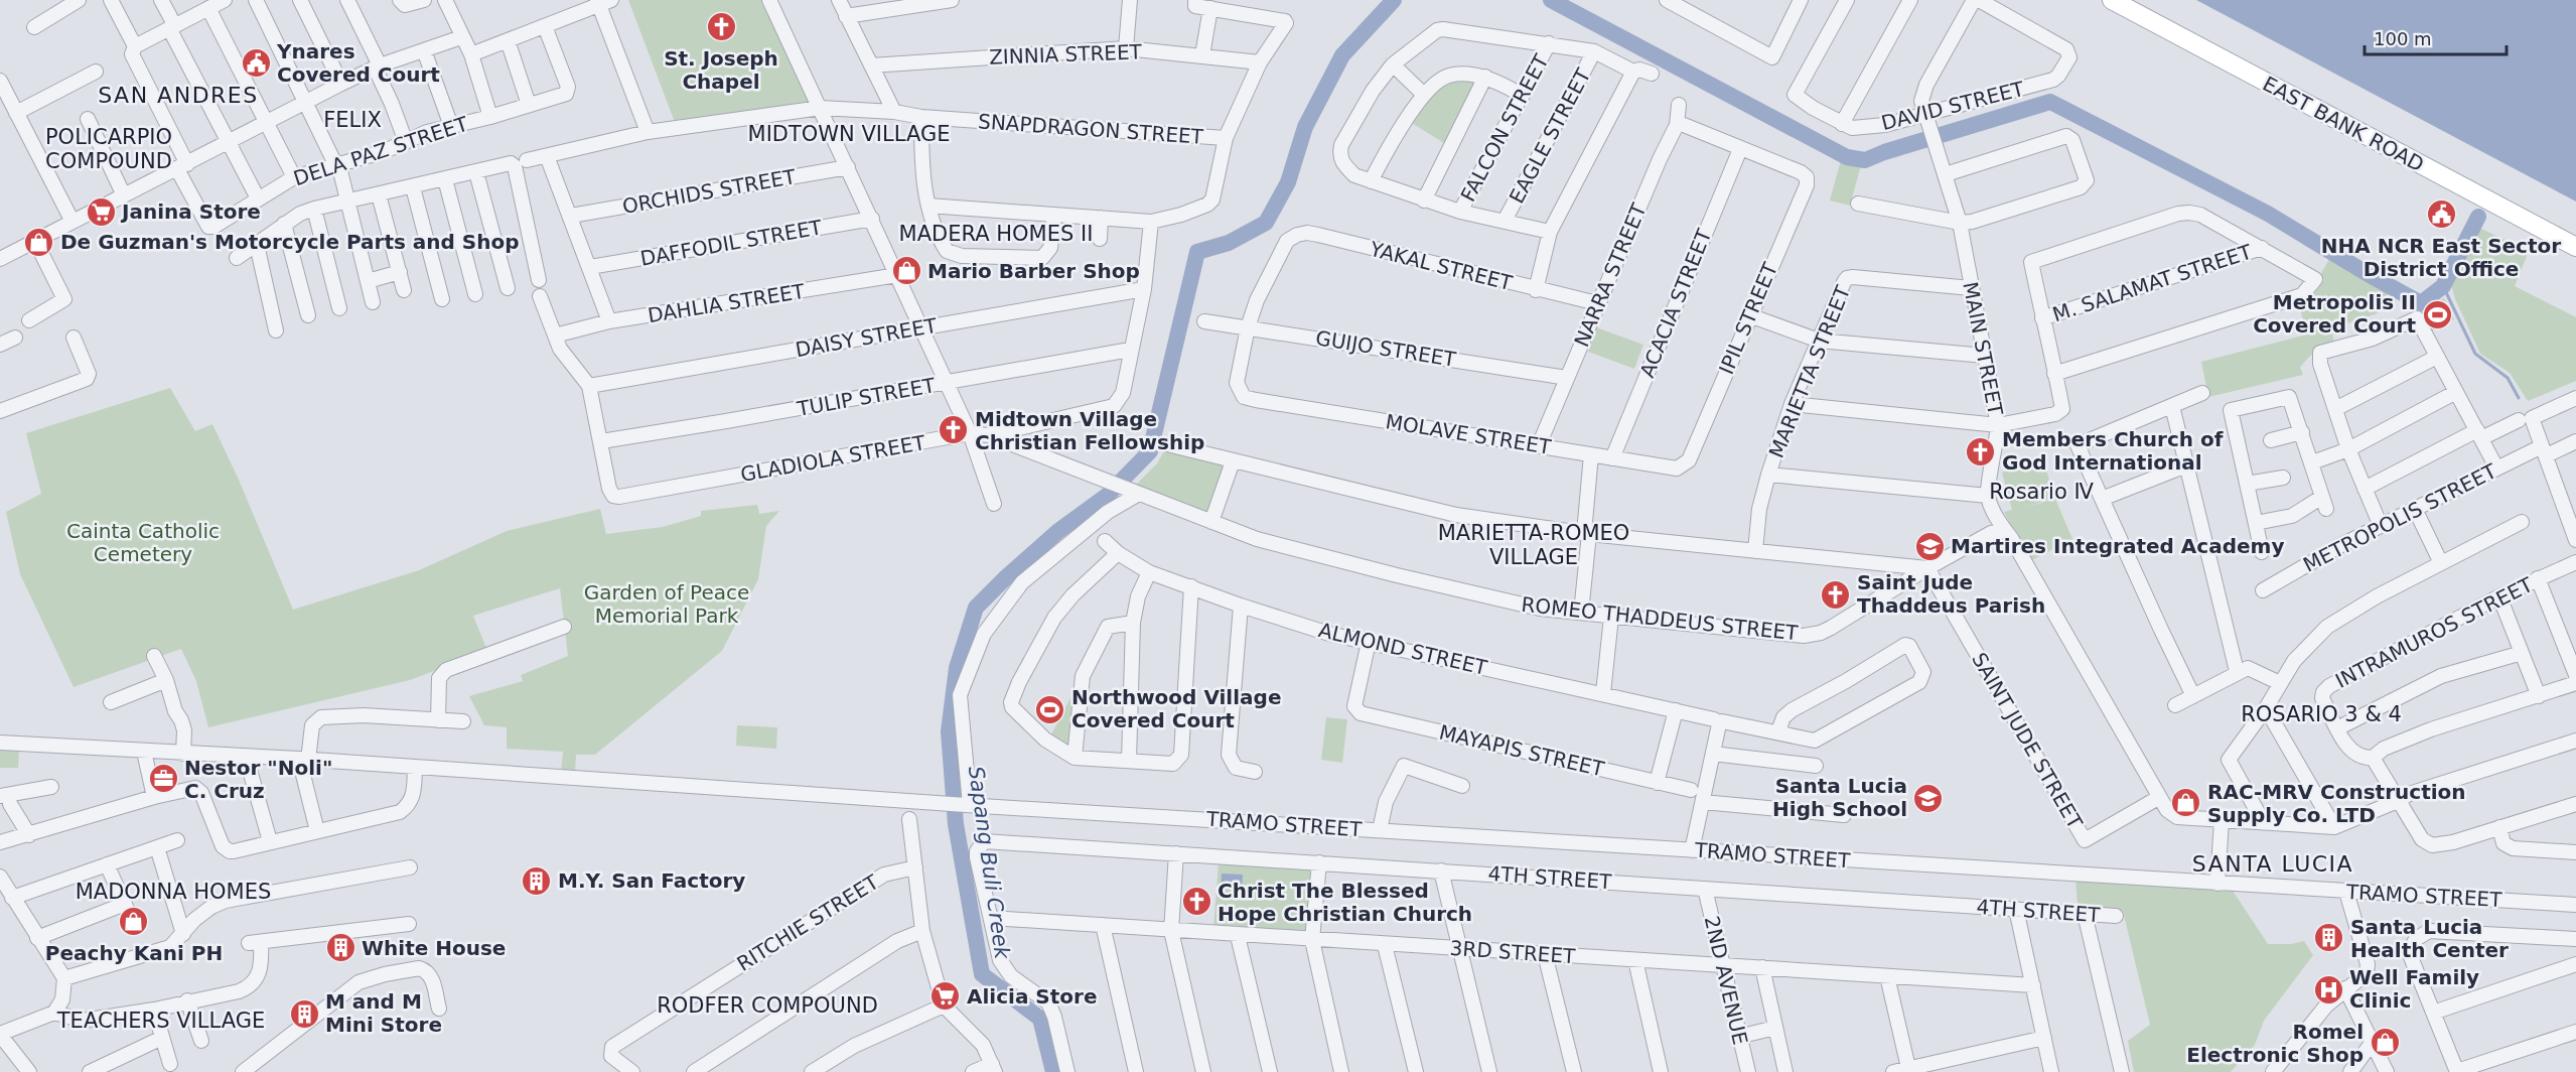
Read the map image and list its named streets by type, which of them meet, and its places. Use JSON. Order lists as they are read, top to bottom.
{
  "streets": {
    "main road": ["EAST BANK ROAD"],
    "street": [
      "ZINNIA STREET",
      "DAVID STREET",
      "FALCON STREET",
      "SNAPDRAGON STREET",
      "EAGLE STREET",
      "DELA PAZ STREET",
      "ORCHIDS STREET",
      "DAFFODIL STREET",
      "YAKAL STREET",
      "NARRA STREET",
      "M. SALAMAT STREET",
      "DAHLIA STREET",
      "ACACIA STREET",
      "IPIL STREET",
      "DAISY STREET",
      "GUIJO STREET",
      "MAIN STREET",
      "MARIETTA STREET",
      "TULIP STREET",
      "MOLAVE STREET",
      "GLADIOLA STREET",
      "METROPOLIS STREET",
      "ROMEO THADDEUS STREET",
      "INTRAMUROS STREET",
      "ALMOND STREET",
      "SAINT JUDE STREET",
      "MAYAPIS STREET",
      "TRAMO STREET",
      "4TH STREET",
      "RITCHIE STREET",
      "3RD STREET",
      "2ND AVENUE"
    ]
  },
  "crossings": [
    ["DAVID STREET", "MAIN STREET"],
    ["YAKAL STREET", "NARRA STREET"],
    ["YAKAL STREET", "GUIJO STREET"],
    ["YAKAL STREET", "MOLAVE STREET"],
    ["NARRA STREET", "GUIJO STREET"],
    ["NARRA STREET", "MOLAVE STREET"],
    ["ACACIA STREET", "IPIL STREET"],
    ["ACACIA STREET", "MOLAVE STREET"],
    ["IPIL STREET", "MOLAVE STREET"],
    ["DAISY STREET", "GLADIOLA STREET"],
    ["GUIJO STREET", "MOLAVE STREET"],
    ["MAIN STREET", "MARIETTA STREET"],
    ["TULIP STREET", "GLADIOLA STREET"],
    ["GLADIOLA STREET", "ROMEO THADDEUS STREET"],
    ["ROMEO THADDEUS STREET", "SAINT JUDE STREET"],
    ["ALMOND STREET", "MAYAPIS STREET"],
    ["4TH STREET", "3RD STREET"],
    ["4TH STREET", "2ND AVENUE"],
    ["3RD STREET", "2ND AVENUE"]
  ],
  "districts": [
    "SAN ANDRES",
    "FELIX",
    "MIDTOWN VILLAGE",
    "POLICARPIO COMPOUND",
    "MADERA HOMES II",
    "Rosario Ⅳ",
    "MARIETTA-ROMEO VILLAGE",
    "ROSARIO 3 & 4",
    "SANTA LUCIA",
    "MADONNA HOMES",
    "RODFER COMPOUND",
    "TEACHERS VILLAGE"
  ],
  "water": ["Sapang Buli Creek"],
  "parks": ["Cainta Catholic Cemetery", "Garden of Peace Memorial Park"],
  "places": {
    "church": [
      "St. Joseph Chapel",
      "Midtown Village Christian Fellowship",
      "Members Church of God International",
      "Saint Jude Thaddeus Parish",
      "Christ The Blessed Hope Christian Church"
    ],
    "public building": ["Ynares Covered Court", "NHA NCR East Sector District Office"],
    "supermarket": ["Janina Store", "Alicia Store"],
    "shop": [
      "De Guzman's Motorcycle Parts and Shop",
      "Mario Barber Shop",
      "RAC-MRV Construction Supply Co. LTD",
      "Peachy Kani PH",
      "Romel Electronic Shop"
    ],
    "sports": ["Metropolis II Covered Court", "Northwood Village Covered Court"],
    "school or university": ["Martires Integrated Academy", "Santa Lucia High School"],
    "office": ["Nestor \"Noli\" C. Cruz"],
    "building": [
      "M.Y. San Factory",
      "Santa Lucia Health Center",
      "White House",
      "M and M Mini Store"
    ],
    "hospital": ["Well Family Clinic"]
  },
  "scale_bar": "100 m"
}
